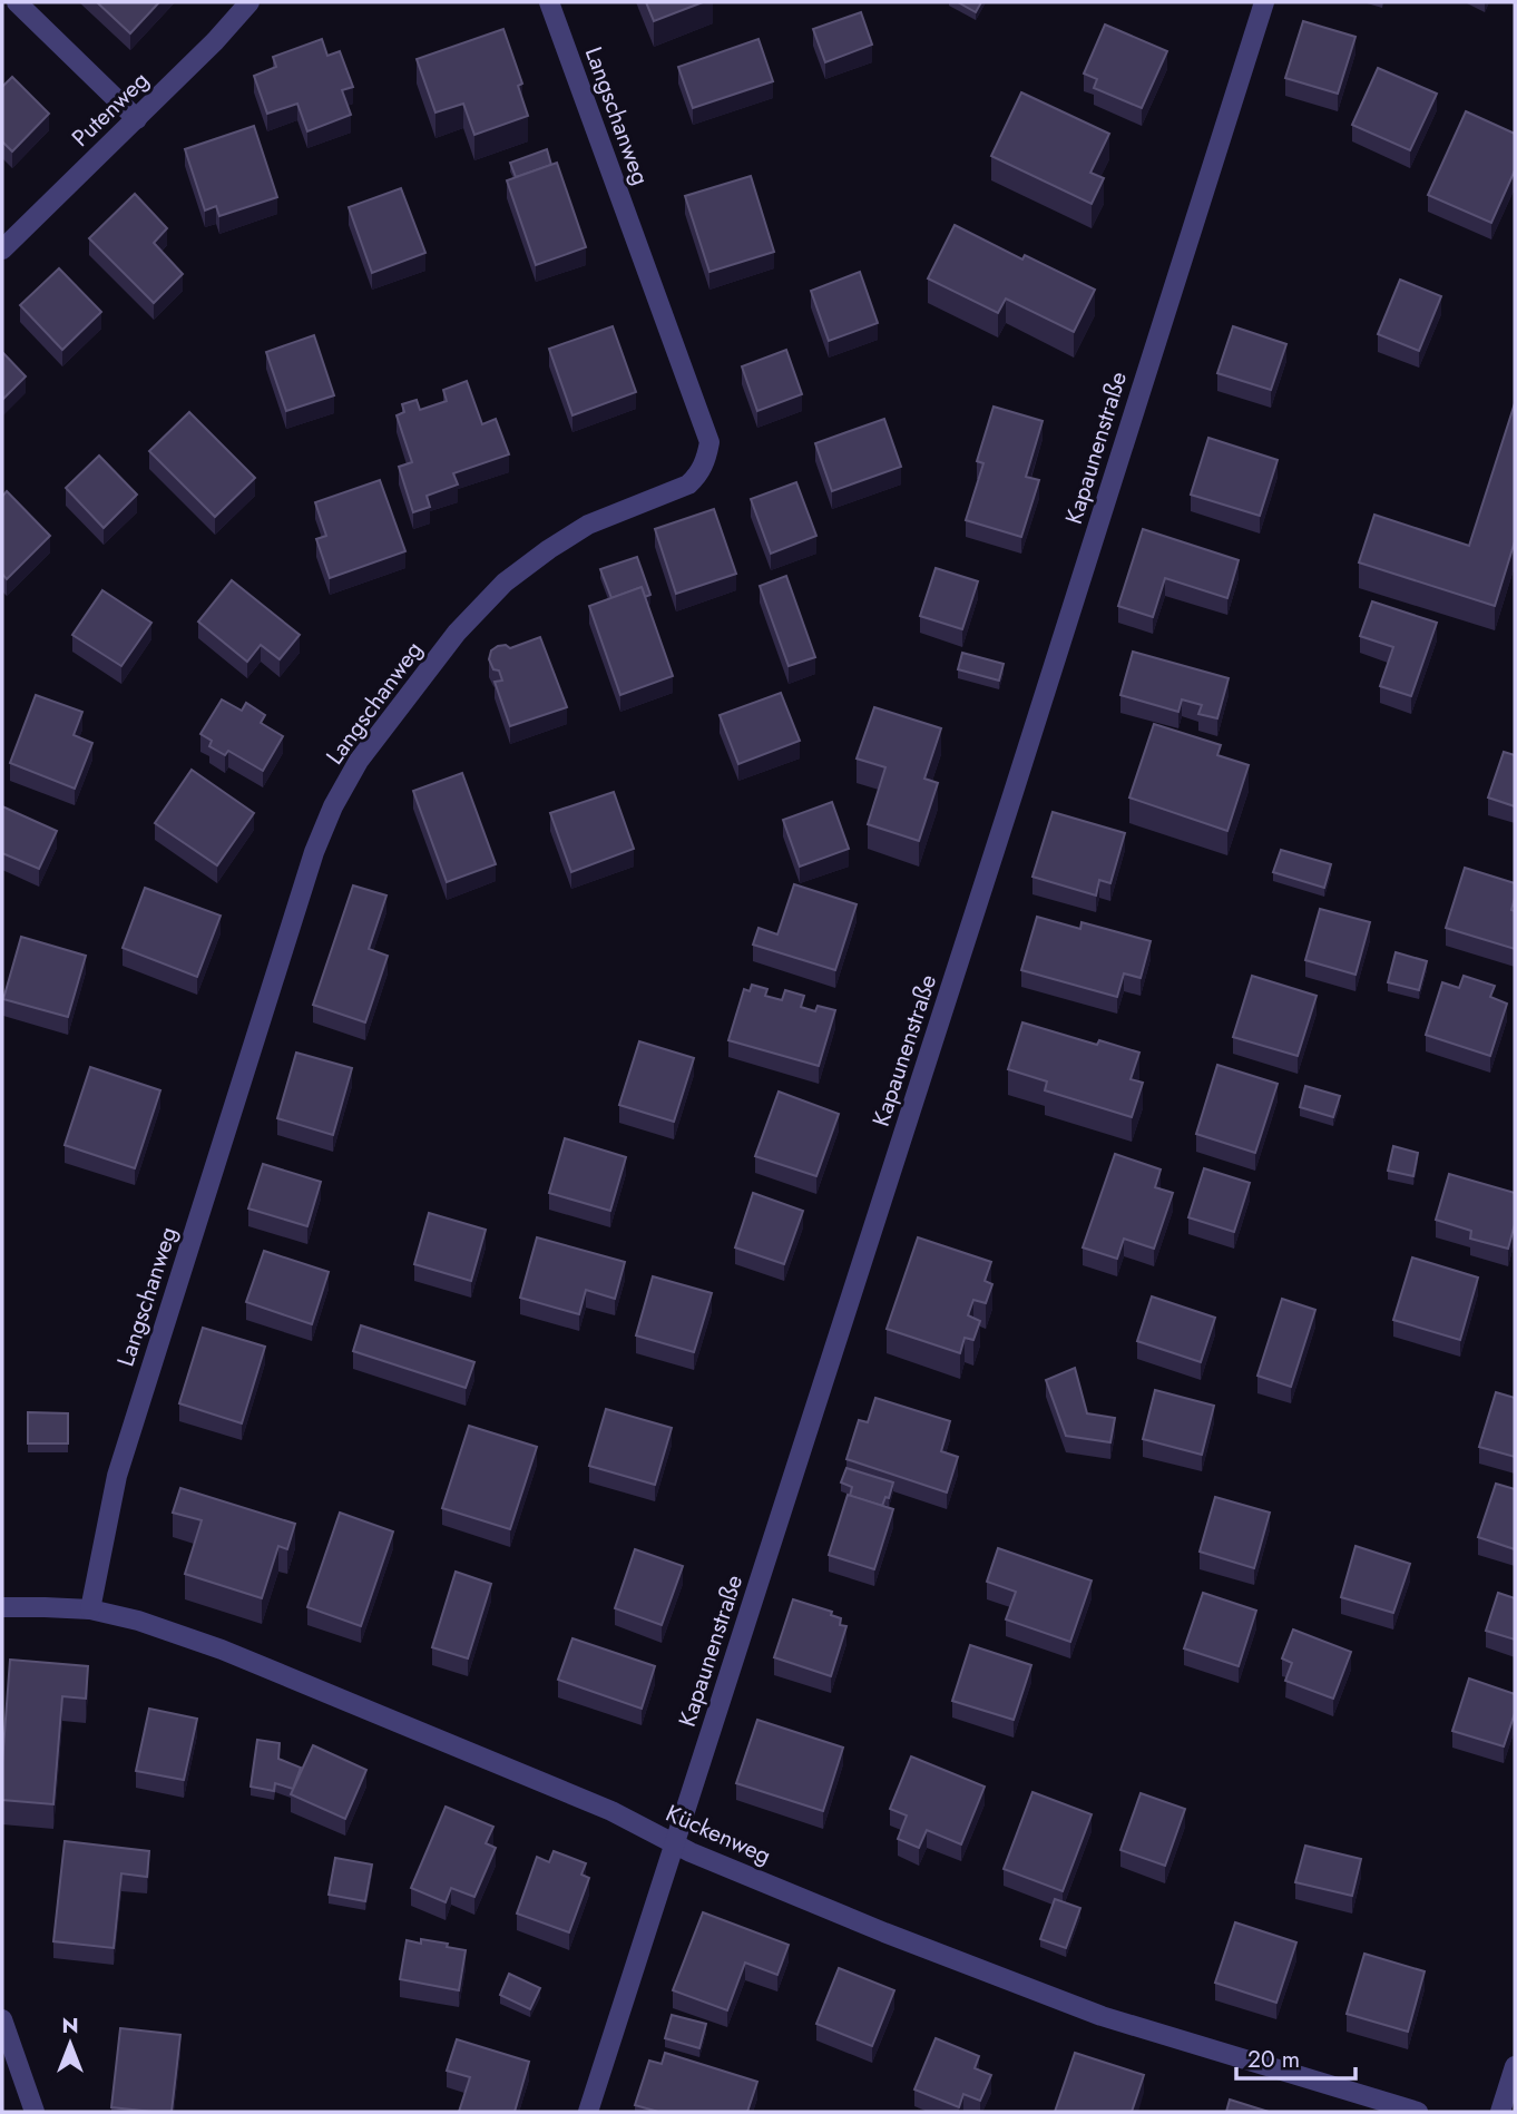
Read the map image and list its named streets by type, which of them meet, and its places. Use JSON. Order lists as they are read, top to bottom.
{
  "streets": {
    "street": [
      "Putenweg",
      "Langschanweg",
      "Kapaunenstraße",
      "Kückenweg"
    ]
  },
  "crossings": [
    ["Langschanweg", "Kückenweg"],
    ["Kapaunenstraße", "Kückenweg"]
  ],
  "scale_bar": "20 m",
  "north": "top"
}
